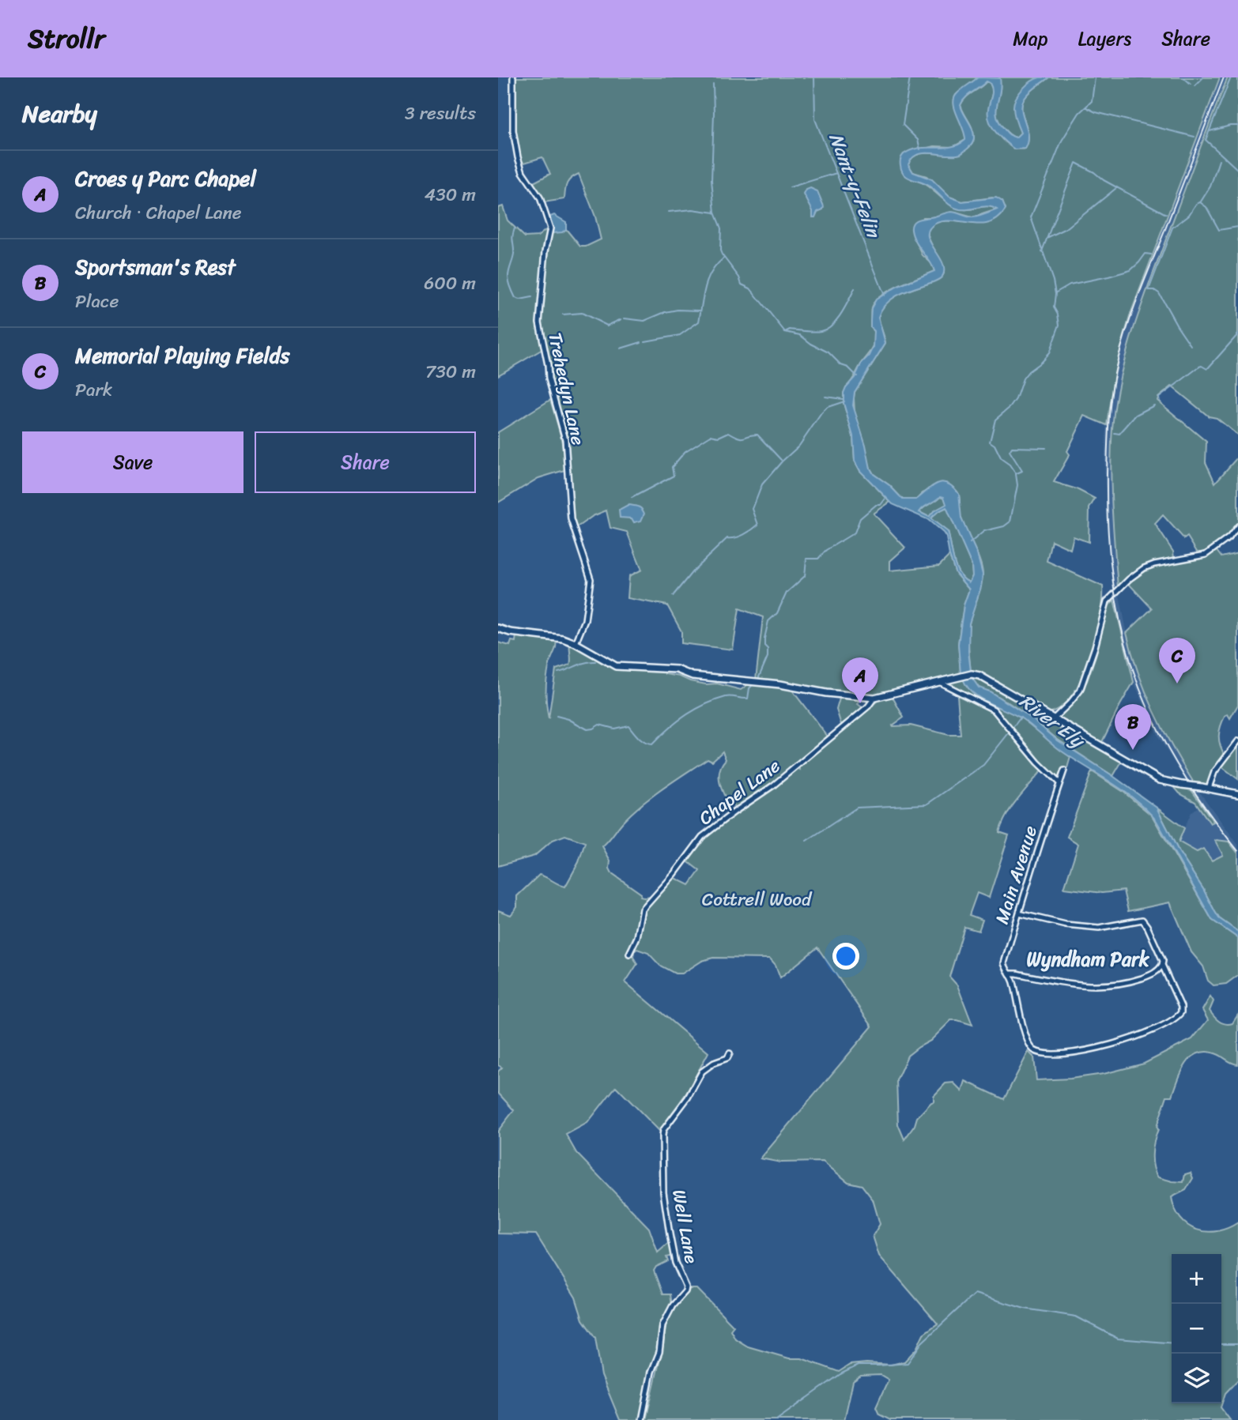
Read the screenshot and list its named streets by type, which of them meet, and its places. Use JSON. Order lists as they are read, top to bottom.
{
  "streets": {
    "street": [
      "Trehedyn Lane",
      "Chapel Lane",
      "Main Avenue",
      "Well Lane"
    ]
  },
  "districts": ["Wyndham Park"],
  "water": ["Nant-y-Felin", "River Ely"],
  "parks": ["Cottrell Wood"],
  "page": {
    "header": "Strollr",
    "nav": ["Map", "Layers", "Share"],
    "heading": ["Nearby", "3 results"],
    "list": [
      {
        "mark": "A",
        "name": "Croes y Parc Chapel",
        "note": "Church · Chapel Lane",
        "value": "430 m"
      },
      {
        "mark": "B",
        "name": "Sportsman's Rest",
        "note": "Place",
        "value": "600 m"
      },
      {
        "mark": "C",
        "name": "Memorial Playing Fields",
        "note": "Park",
        "value": "730 m"
      }
    ],
    "buttons": ["Save", "Share"],
    "pins": ["C", "A", "B"],
    "map_buttons": ["+", "−"]
  }
}
